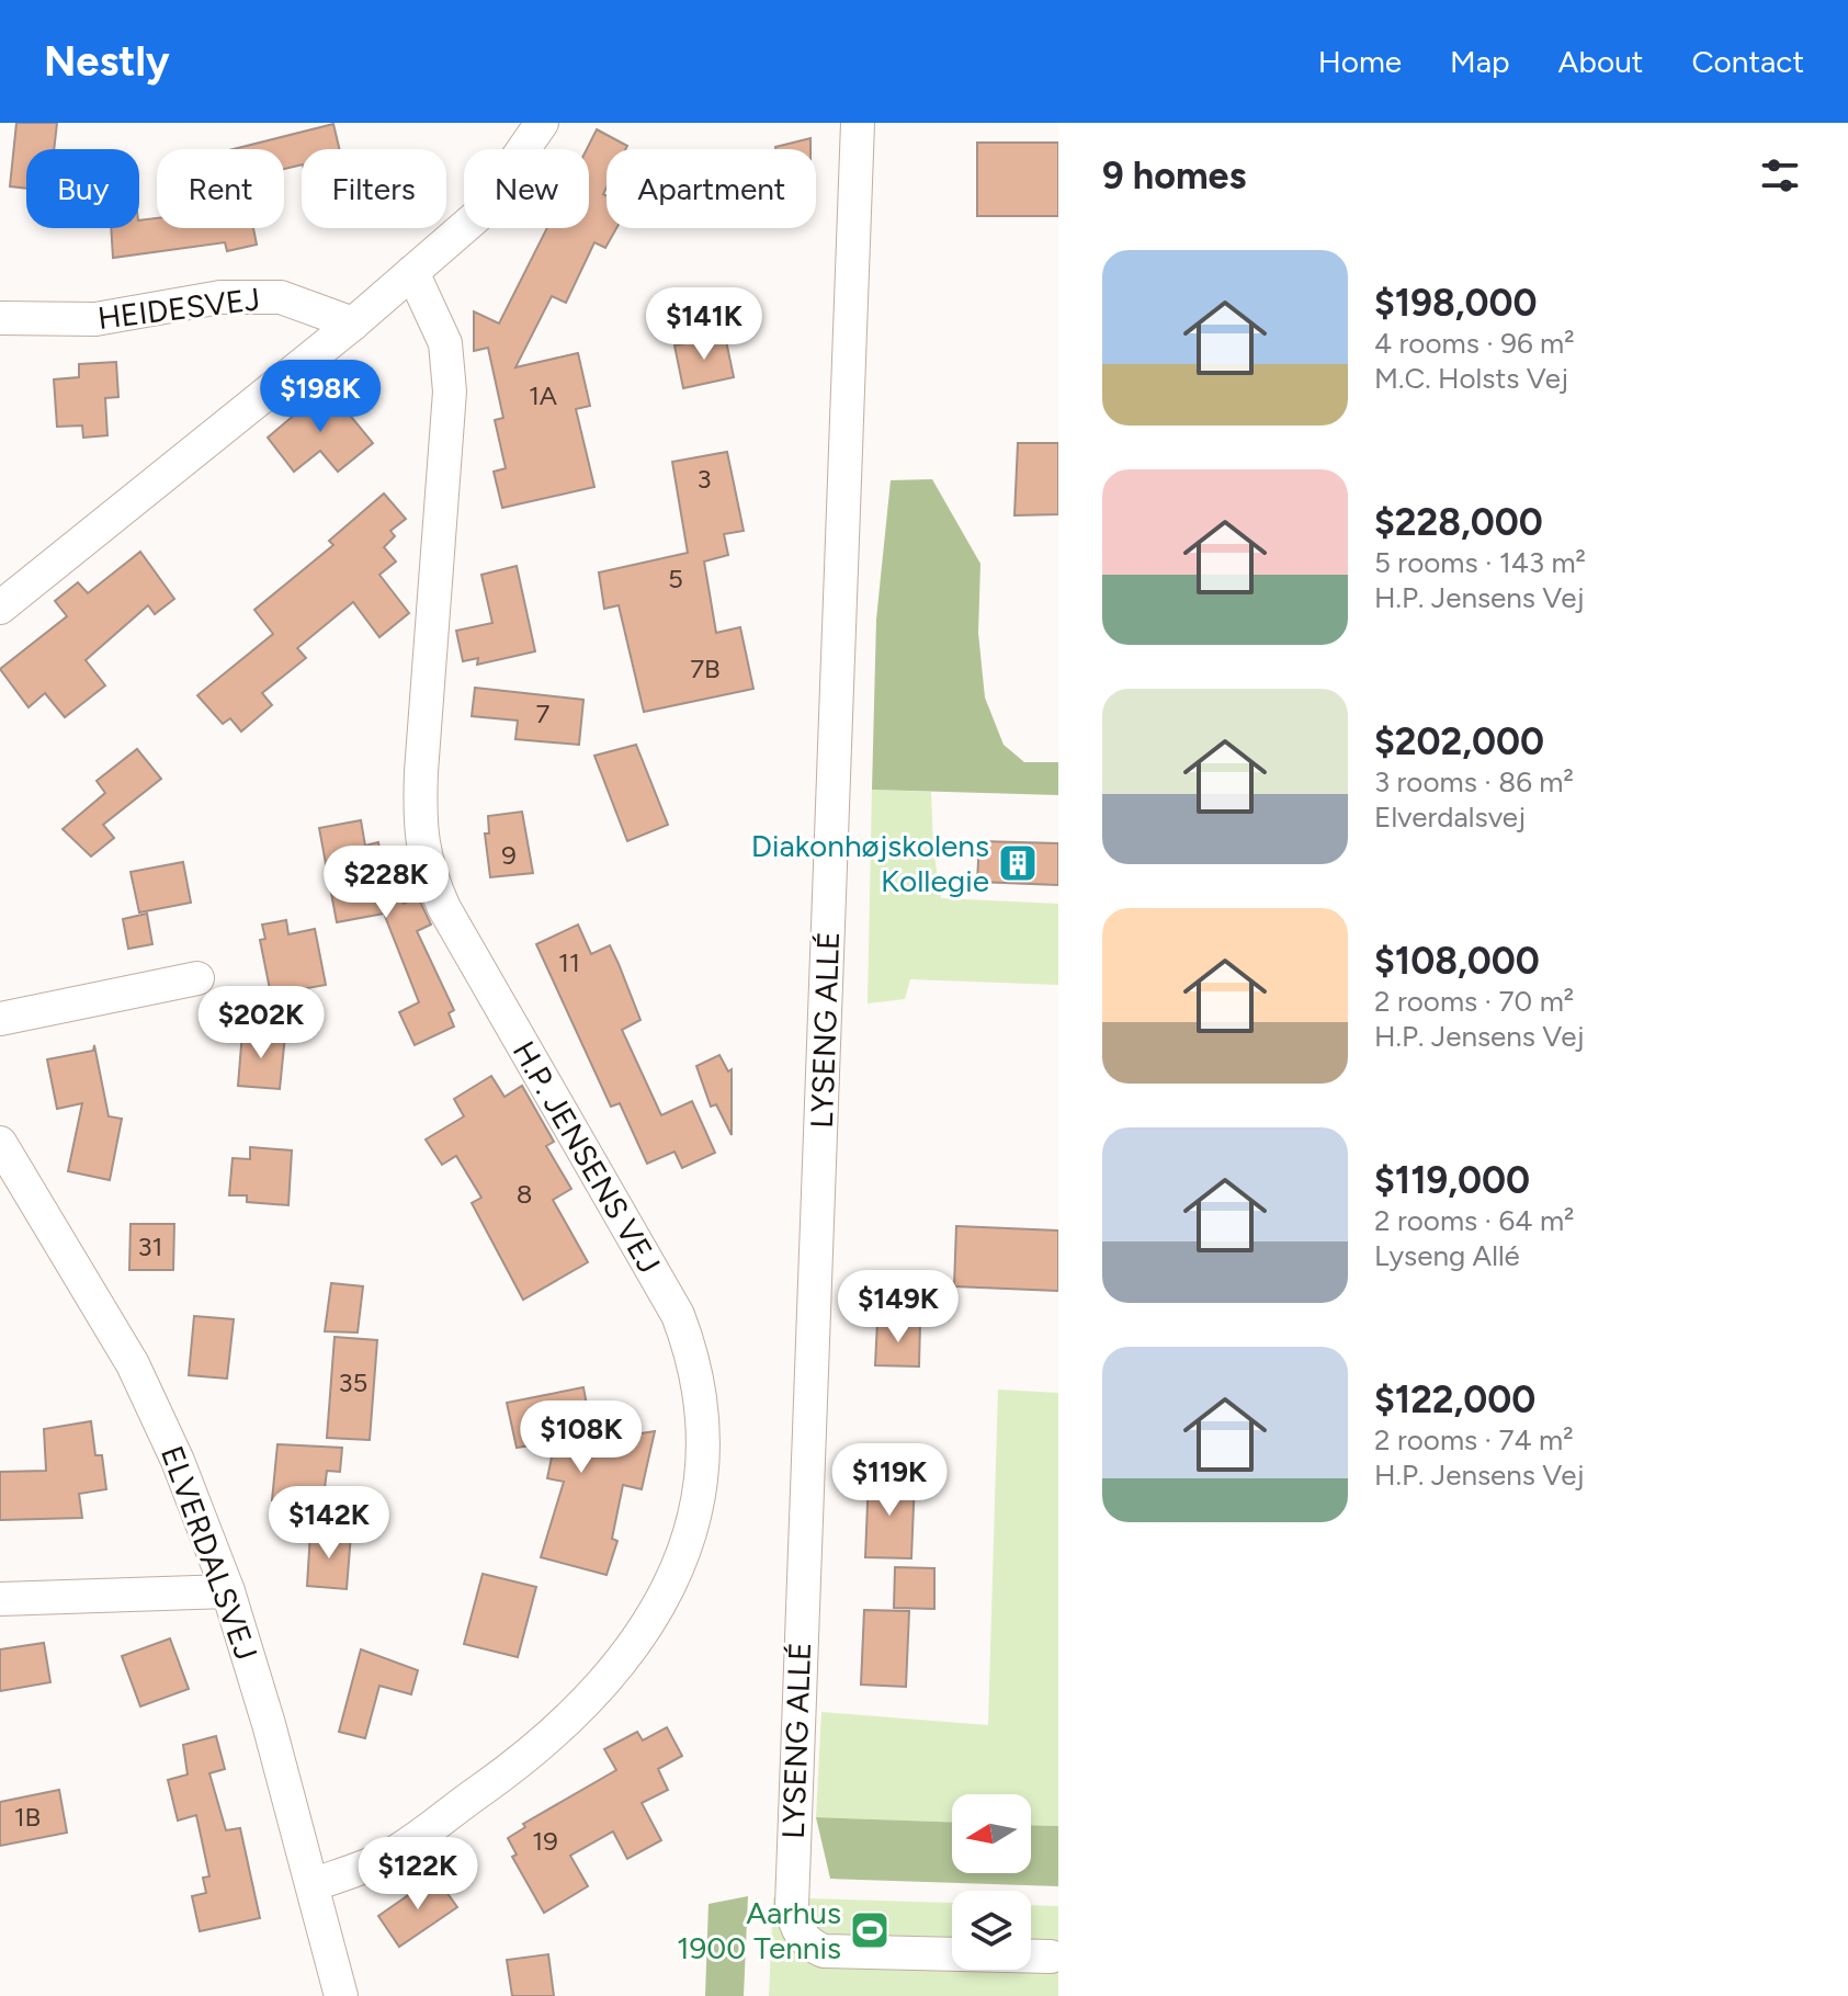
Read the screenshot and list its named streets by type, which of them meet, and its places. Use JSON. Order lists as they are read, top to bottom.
{
  "streets": {
    "street": [
      "HEIDESVEJ",
      "LYSENG ALLÉ",
      "H.P. JENSENS VEJ",
      "ELVERDALSVEJ"
    ]
  },
  "crossings": [
    ["H.P. JENSENS VEJ", "ELVERDALSVEJ"]
  ],
  "places": {
    "building": ["Diakonhøjskolens Kollegie"],
    "sports": ["Aarhus 1900 Tennis"]
  },
  "house_numbers": [
    "1A",
    "3",
    "5",
    "7B",
    "7",
    "9",
    "11",
    "8",
    "31",
    "35",
    "1B",
    "19"
  ],
  "north": "left",
  "page": {
    "header": "Nestly",
    "nav": [
      "Home",
      "Map",
      "About",
      "Contact"
    ],
    "heading": "9 homes",
    "chip": [
      "Buy",
      "Rent",
      "Filters",
      "New",
      "Apartment"
    ],
    "list": [
      {
        "name": "$198,000",
        "note": "4 rooms · 96 m² · M.C. Holsts Vej"
      },
      {
        "name": "$228,000",
        "note": "5 rooms · 143 m² · H.P. Jensens Vej"
      },
      {
        "name": "$202,000",
        "note": "3 rooms · 86 m² · Elverdalsvej"
      },
      {
        "name": "$108,000",
        "note": "2 rooms · 70 m² · H.P. Jensens Vej"
      },
      {
        "name": "$119,000",
        "note": "2 rooms · 64 m² · Lyseng Allé"
      },
      {
        "name": "$122,000",
        "note": "2 rooms · 74 m² · H.P. Jensens Vej"
      }
    ],
    "price": [
      "$141K",
      "$198K",
      "$228K",
      "$202K",
      "$149K",
      "$108K",
      "$119K",
      "$142K",
      "$122K"
    ]
  }
}
